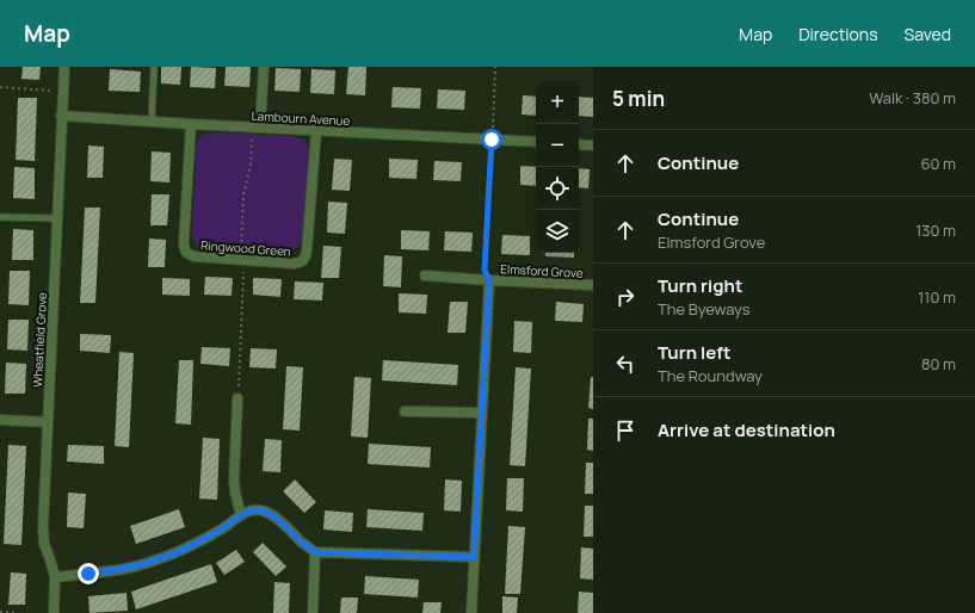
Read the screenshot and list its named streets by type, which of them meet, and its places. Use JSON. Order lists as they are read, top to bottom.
{
  "streets": {
    "street": [
      "Lambourn Avenue",
      "Ringwood Green",
      "Elmsford Grove",
      "Wheatfield Grove"
    ]
  },
  "crossings": [
    ["Lambourn Avenue", "Ringwood Green"],
    ["Lambourn Avenue", "Wheatfield Grove"]
  ],
  "page": {
    "header": "Map",
    "nav": ["Map", "Directions", "Saved"],
    "heading": ["5 min", "Walk · 380 m"],
    "map_buttons": ["+", "−"],
    "list": [
      ["Continue", "60 m"],
      ["Continue", "Elmsford Grove", "130 m"],
      ["Turn right", "The Byeways", "110 m"],
      ["Turn left", "The Roundway", "80 m"],
      "Arrive at destination"
    ]
  }
}
